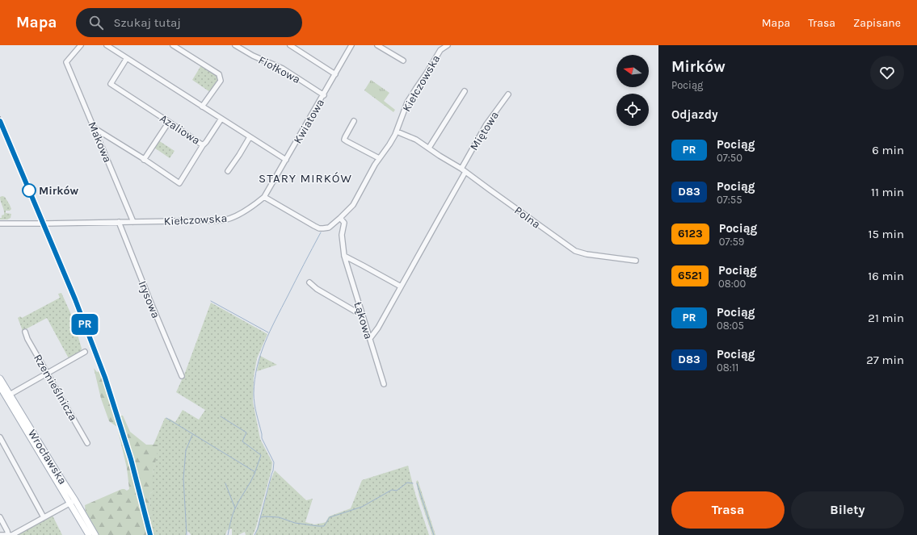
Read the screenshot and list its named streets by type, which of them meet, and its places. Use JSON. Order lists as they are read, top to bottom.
{
  "streets": {
    "main road": ["Wrocławska"],
    "street": [
      "Fiołkowa",
      "Kiełczowska",
      "Kwiatowa",
      "Azaliowa",
      "Miętowa",
      "Makowa",
      "Polna",
      "Irysowa",
      "Łąkowa",
      "Rzemieślnicza"
    ]
  },
  "crossings": [
    ["Fiołkowa", "Kwiatowa"],
    ["Kiełczowska", "Kwiatowa"],
    ["Kiełczowska", "Makowa"],
    ["Kiełczowska", "Polna"],
    ["Kiełczowska", "Irysowa"],
    ["Kiełczowska", "Łąkowa"],
    ["Miętowa", "Polna"]
  ],
  "districts": ["STARY MIRKÓW"],
  "places": ["Mirków"],
  "north": "left",
  "page": {
    "header": "Mapa",
    "search": "Szukaj tutaj",
    "nav": ["Mapa", "Trasa", "Zapisane"],
    "on_map": "PR",
    "heading": [
      ["Mirków", "Pociąg"],
      "Odjazdy"
    ],
    "list": [
      {
        "mark": "PR",
        "name": "Pociąg",
        "note": "07:50",
        "value": "6 min"
      },
      {
        "mark": "D83",
        "name": "Pociąg",
        "note": "07:55",
        "value": "11 min"
      },
      {
        "mark": "6123",
        "name": "Pociąg",
        "note": "07:59",
        "value": "15 min"
      },
      {
        "mark": "6521",
        "name": "Pociąg",
        "note": "08:00",
        "value": "16 min"
      },
      {
        "mark": "PR",
        "name": "Pociąg",
        "note": "08:05",
        "value": "21 min"
      },
      {
        "mark": "D83",
        "name": "Pociąg",
        "note": "08:11",
        "value": "27 min"
      }
    ],
    "buttons": ["Trasa", "Bilety"]
  }
}
